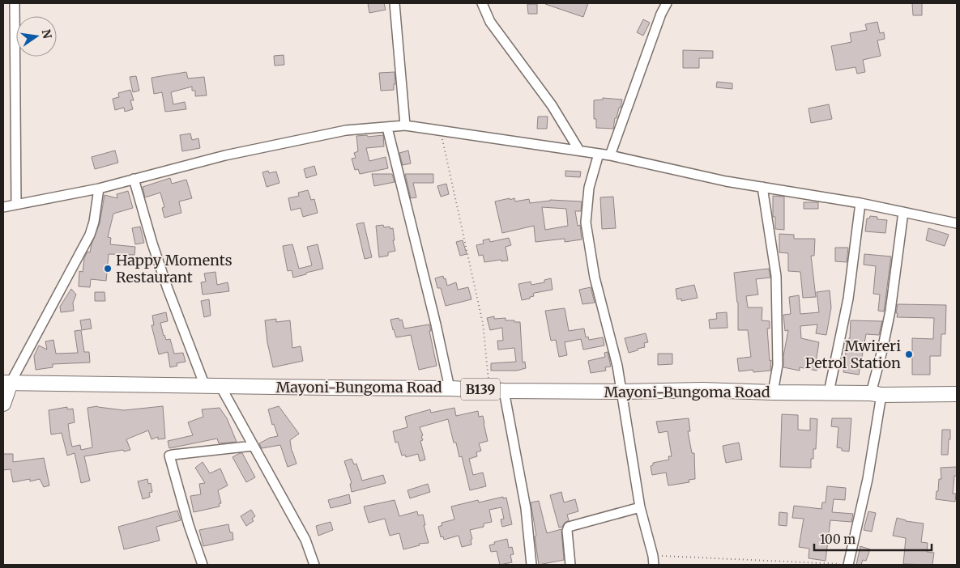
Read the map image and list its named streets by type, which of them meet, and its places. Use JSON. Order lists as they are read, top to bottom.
{
  "streets": {
    "main road": ["Mayoni-Bungoma Road", "B139"]
  },
  "places": ["Happy Moments Restaurant", "Mwireri Petrol Station"],
  "scale_bar": "100 m",
  "north": "right"
}
